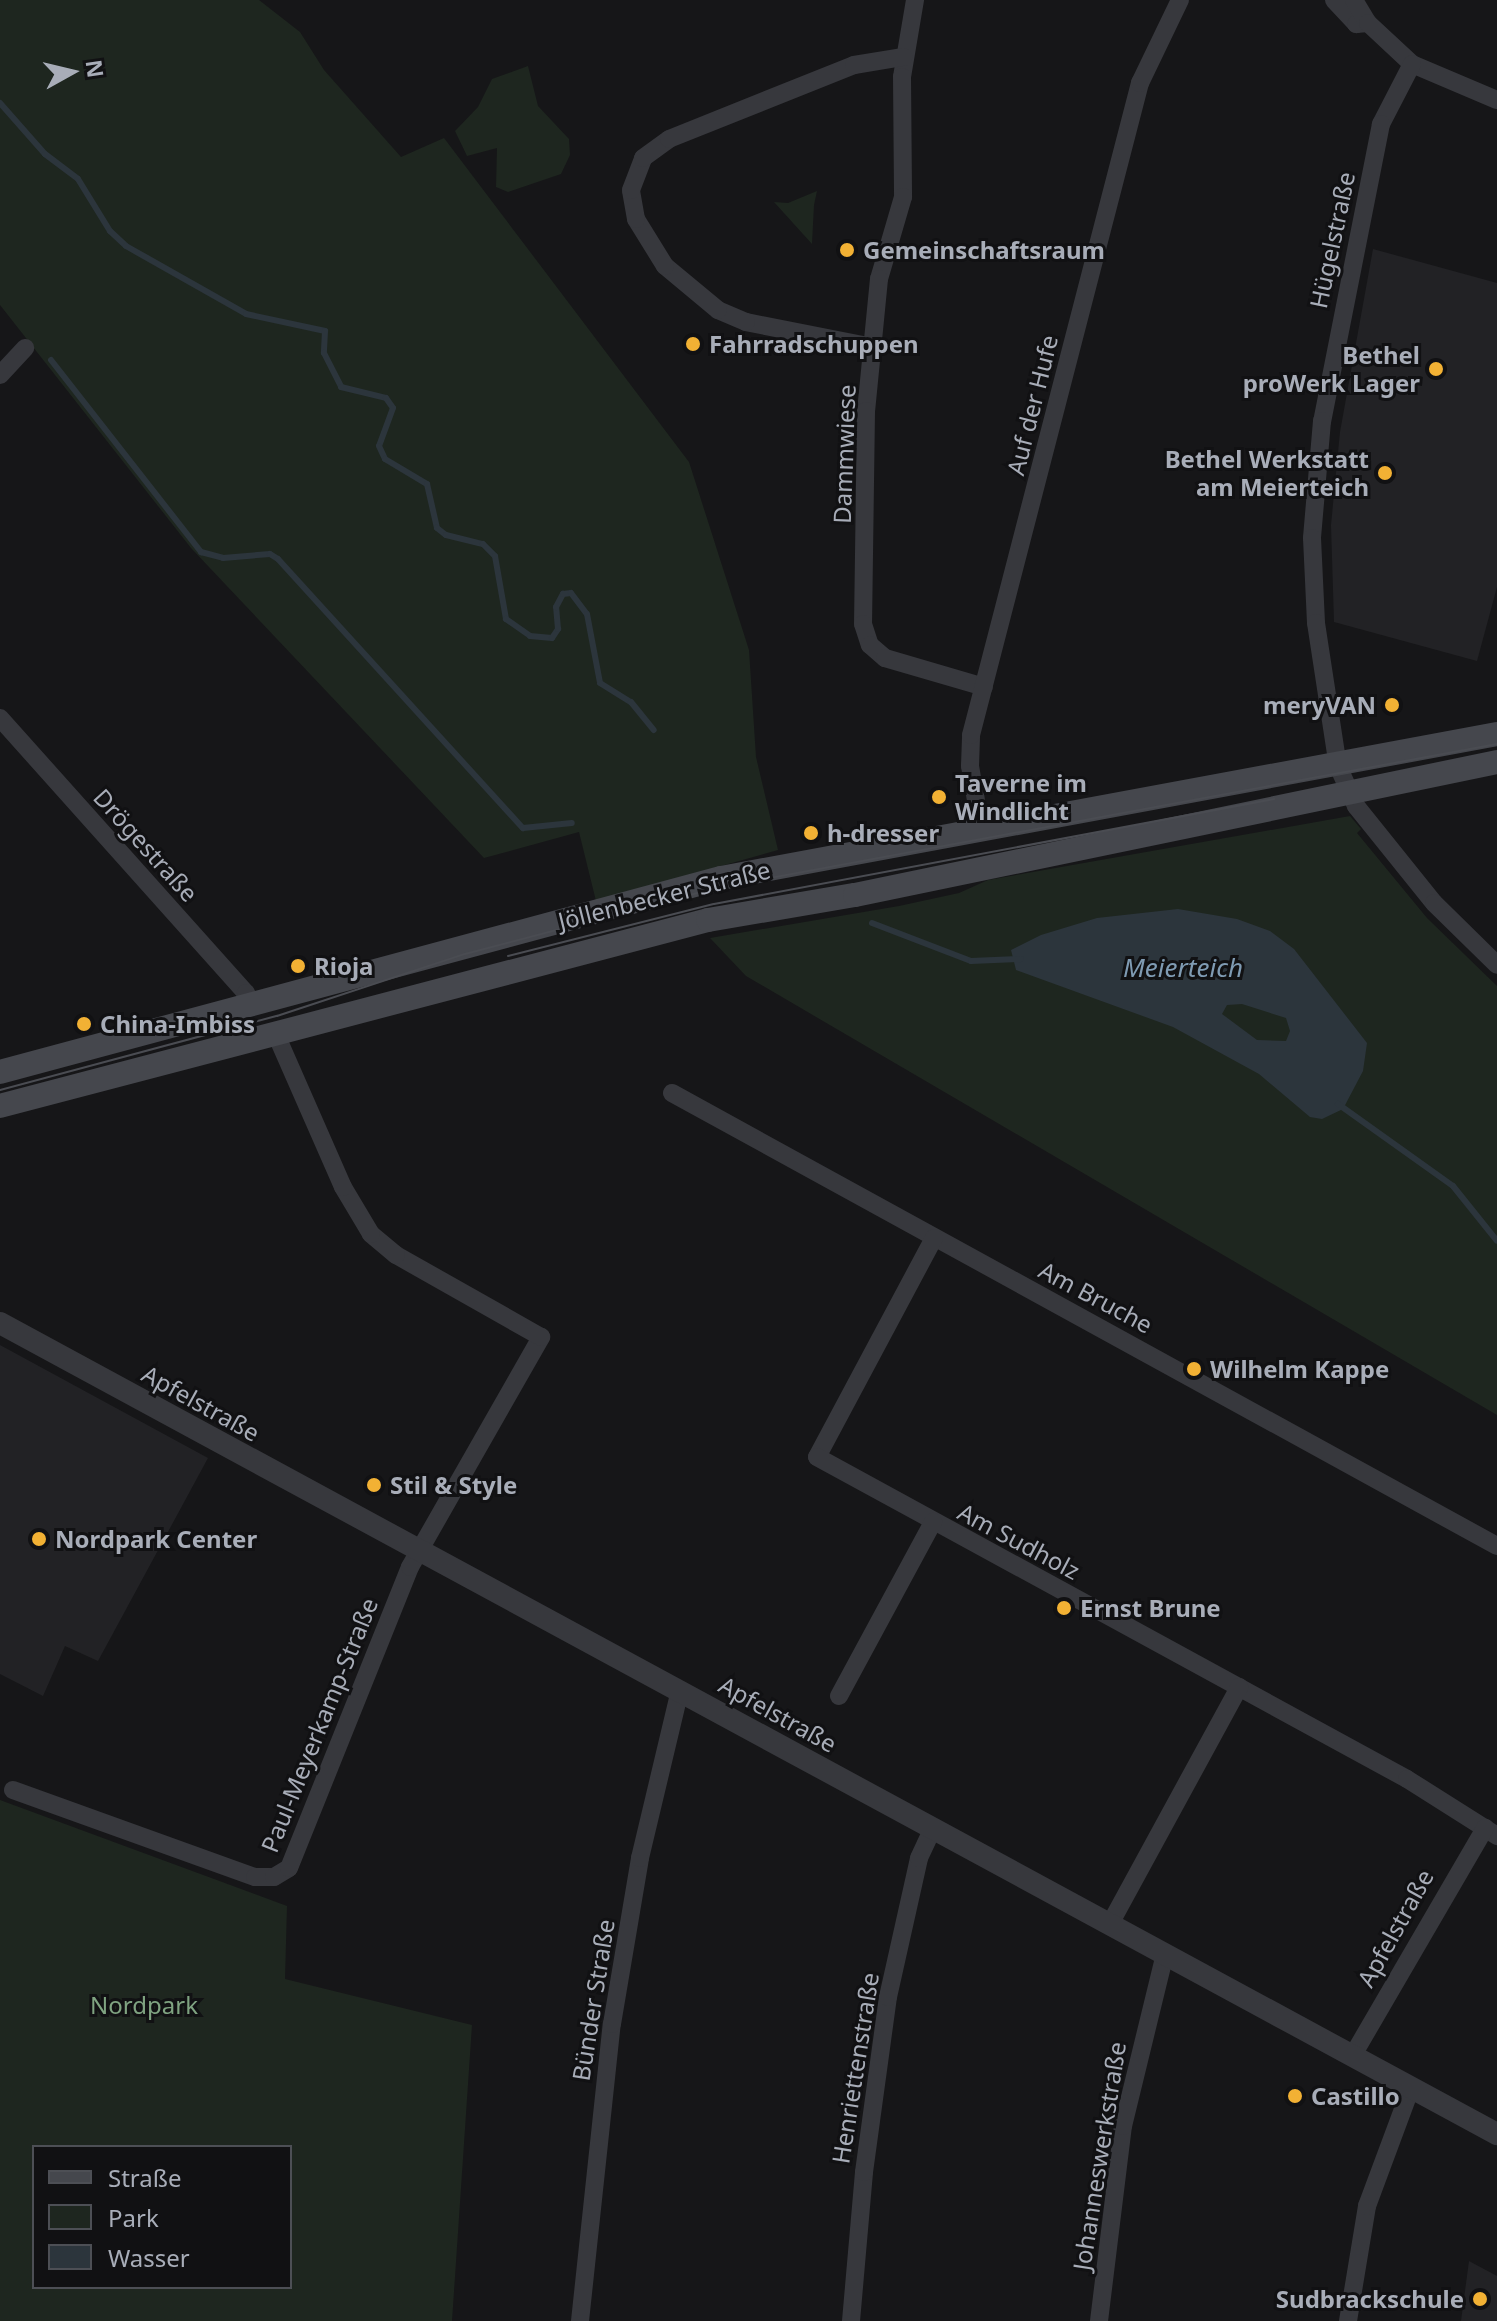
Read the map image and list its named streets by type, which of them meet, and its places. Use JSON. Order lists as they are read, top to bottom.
{
  "streets": {
    "main road": ["Jöllenbecker Straße"],
    "street": [
      "Hügelstraße",
      "Auf der Hufe",
      "Dammwiese",
      "Drögestraße",
      "Am Bruche",
      "Apfelstraße",
      "Am Sudholz",
      "Paul-Meyerkamp-Straße",
      "Bünder Straße",
      "Henriettenstraße",
      "Johanneswerkstraße"
    ]
  },
  "crossings": [
    ["Hügelstraße", "Jöllenbecker Straße"],
    ["Auf der Hufe", "Dammwiese"],
    ["Auf der Hufe", "Jöllenbecker Straße"],
    ["Drögestraße", "Jöllenbecker Straße"],
    ["Am Bruche", "Am Sudholz"],
    ["Apfelstraße", "Am Sudholz"],
    ["Apfelstraße", "Paul-Meyerkamp-Straße"],
    ["Apfelstraße", "Bünder Straße"],
    ["Apfelstraße", "Henriettenstraße"],
    ["Apfelstraße", "Johanneswerkstraße"]
  ],
  "water": ["Meierteich"],
  "parks": ["Nordpark"],
  "places": [
    "Gemeinschaftsraum",
    "Fahrradschuppen",
    "Bethel proWerk Lager",
    "Bethel Werkstatt am Meierteich",
    "meryVAN",
    "Taverne im Windlicht",
    "h-dresser",
    "Rioja",
    "China-Imbiss",
    "Wilhelm Kappe",
    "Stil & Style",
    "Nordpark Center",
    "Ernst Brune",
    "Castillo",
    "Sudbrackschule"
  ],
  "legend": ["Straße", "Park", "Wasser"],
  "north": "right"
}
